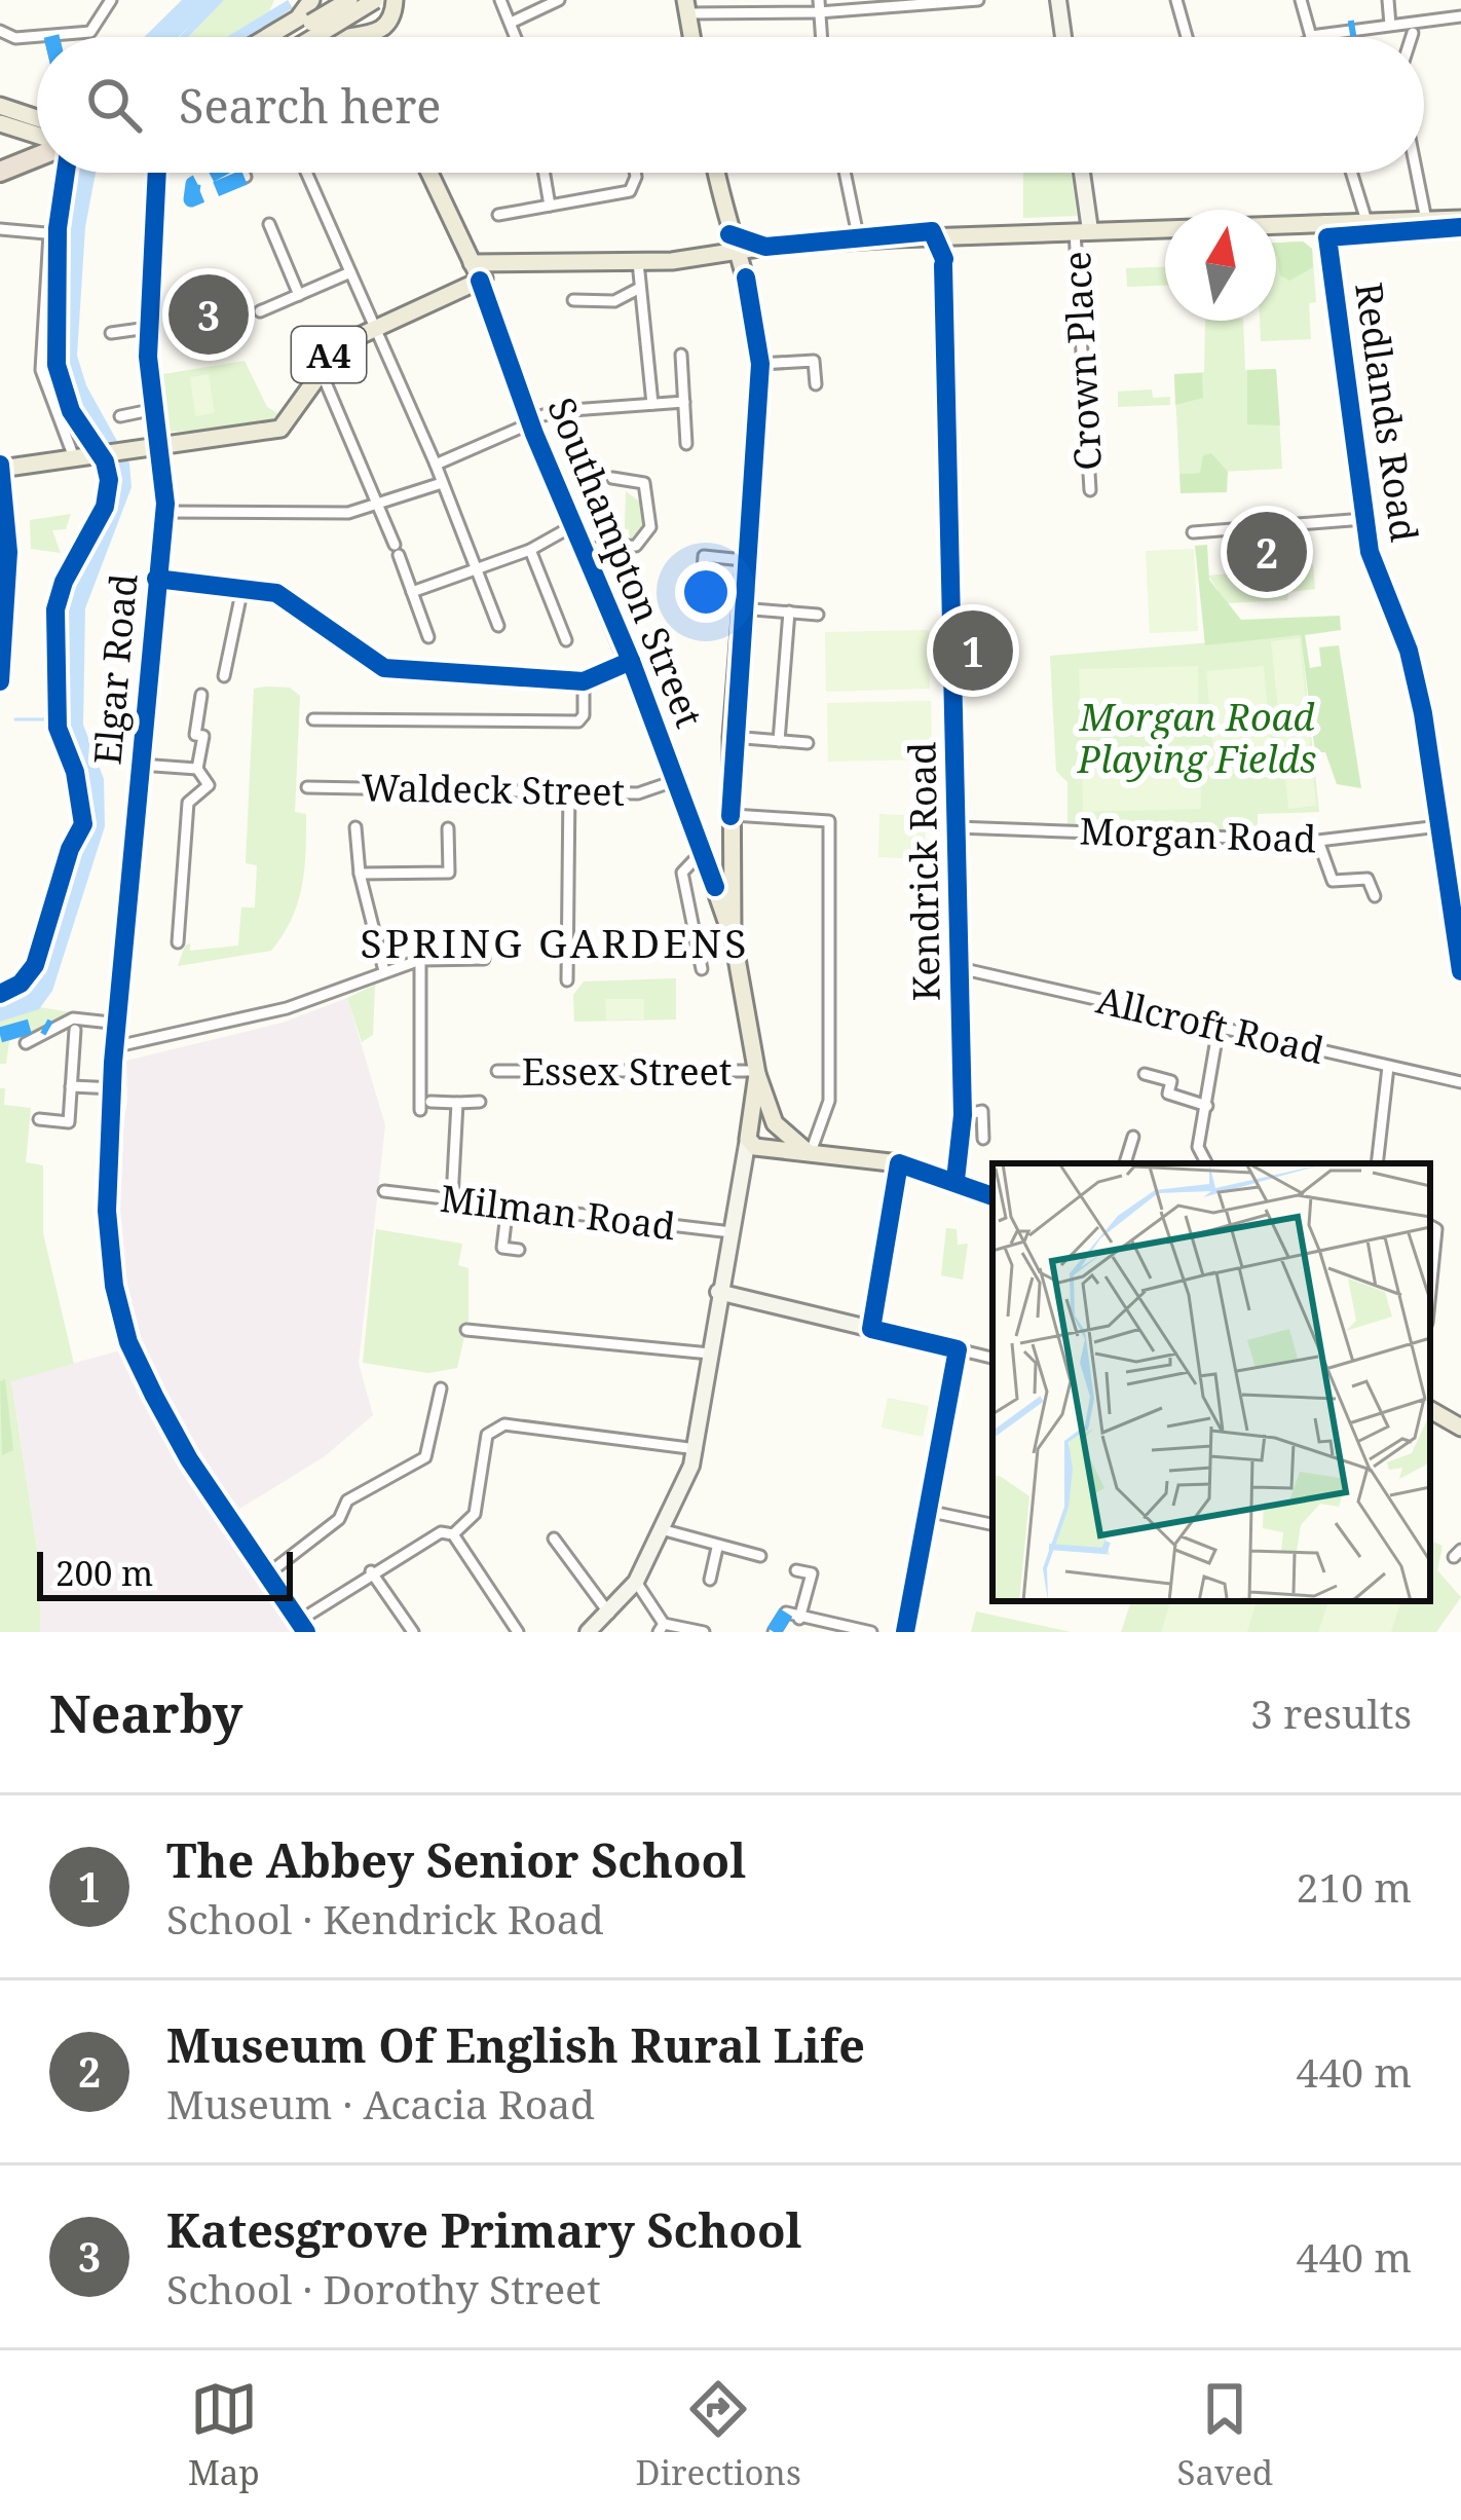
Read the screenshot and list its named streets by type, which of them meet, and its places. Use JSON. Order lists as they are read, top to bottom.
{
  "streets": {
    "main road": ["A4", "Southampton Street"],
    "street": [
      "Crown Place",
      "Redlands Road",
      "Elgar Road",
      "Waldeck Street",
      "Morgan Road",
      "Kendrick Road",
      "Allcroft Road",
      "Essex Street",
      "Milman Road"
    ]
  },
  "crossings": [
    ["A4", "Crown Place"],
    ["A4", "Redlands Road"],
    ["A4", "Southampton Street"],
    ["A4", "Elgar Road"],
    ["A4", "Kendrick Road"],
    ["Redlands Road", "Morgan Road"],
    ["Southampton Street", "Waldeck Street"],
    ["Morgan Road", "Kendrick Road"],
    ["Kendrick Road", "Allcroft Road"]
  ],
  "districts": ["SPRING GARDENS"],
  "parks": ["Morgan Road Playing Fields"],
  "scale_bar": "200 m",
  "north": "top",
  "page": {
    "search": "Search here",
    "pins": ["3", "2", "1"],
    "scale": "200 m",
    "heading": ["Nearby", "3 results"],
    "list": [
      {
        "mark": "1",
        "name": "The Abbey Senior School",
        "note": "School · Kendrick Road",
        "value": "210 m"
      },
      {
        "mark": "2",
        "name": "Museum Of English Rural Life",
        "note": "Museum · Acacia Road",
        "value": "440 m"
      },
      {
        "mark": "3",
        "name": "Katesgrove Primary School",
        "note": "School · Dorothy Street",
        "value": "440 m"
      }
    ],
    "nav": ["Map", "Directions", "Saved"]
  }
}
